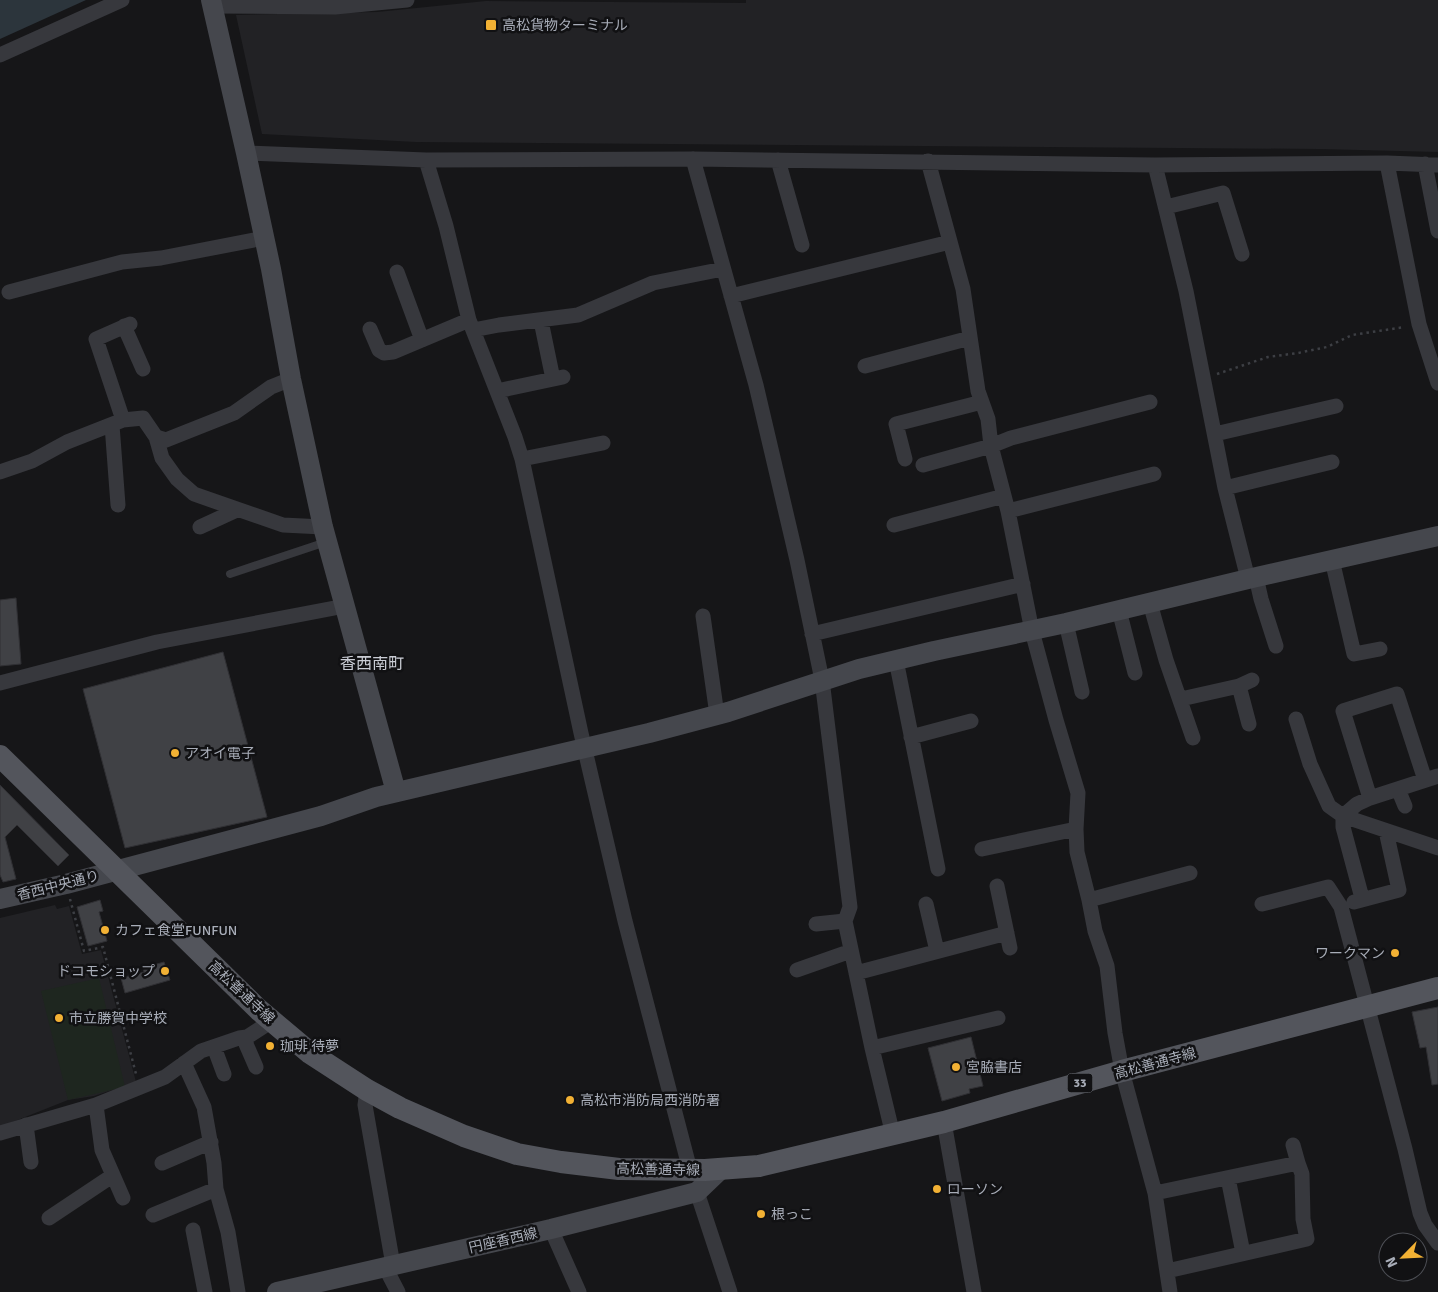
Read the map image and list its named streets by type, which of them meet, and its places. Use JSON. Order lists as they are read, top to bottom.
{
  "streets": {
    "main road": ["高松善通寺線", "33"],
    "street": ["香西中央通り", "円座香西線"]
  },
  "crossings": [
    ["香西中央通り", "高松善通寺線"],
    ["高松善通寺線", "円座香西線"]
  ],
  "districts": ["香西南町"],
  "places": {
    "transit": ["高松貨物ターミナル"],
    "other": [
      "アオイ電子",
      "カフェ食堂FUNFUN",
      "ワークマン",
      "ドコモショップ",
      "市立勝賀中学校",
      "珈琲 待夢",
      "宮脇書店",
      "高松市消防局西消防署",
      "ローソン",
      "根っこ"
    ]
  },
  "north": "bottom left"
}
